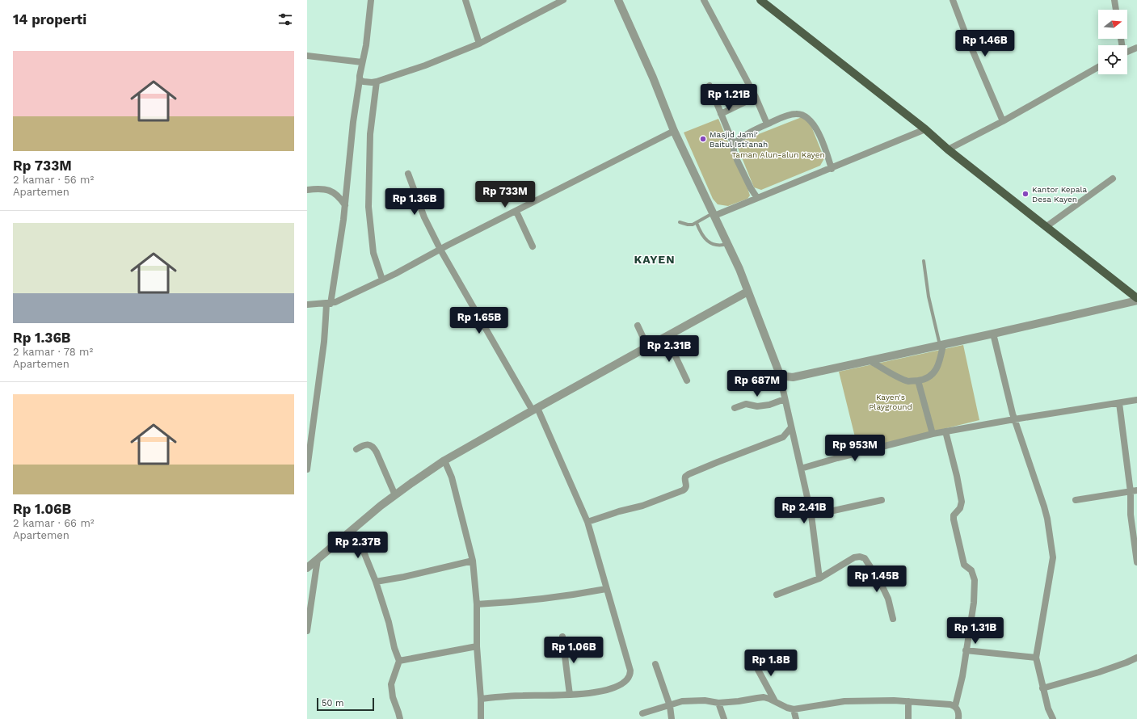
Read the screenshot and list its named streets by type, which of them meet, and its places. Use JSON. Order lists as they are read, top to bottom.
{
  "districts": ["KAYEN"],
  "parks": ["Taman Alun-alun Kayen", "Kayen's Playground"],
  "places": ["Masjid Jami' Baitul Isti'anah", "Kantor Kepala Desa Kayen"],
  "scale_bar": "50 m",
  "north": "right",
  "page": {
    "heading": "14 properti",
    "price": [
      "Rp 1.46B",
      "Rp 1.21B",
      "Rp 733M",
      "Rp 1.36B",
      "Rp 1.65B",
      "Rp 2.31B",
      "Rp 687M",
      "Rp 953M",
      "Rp 2.41B",
      "Rp 2.37B",
      "Rp 1.45B",
      "Rp 1.31B",
      "Rp 1.06B",
      "Rp 1.8B"
    ],
    "list": [
      {
        "name": "Rp 733M",
        "note": "2 kamar · 56 m² · Apartemen"
      },
      {
        "name": "Rp 1.36B",
        "note": "2 kamar · 78 m² · Apartemen"
      },
      {
        "name": "Rp 1.06B",
        "note": "2 kamar · 66 m² · Apartemen"
      }
    ],
    "scale": "50 m"
  }
}
